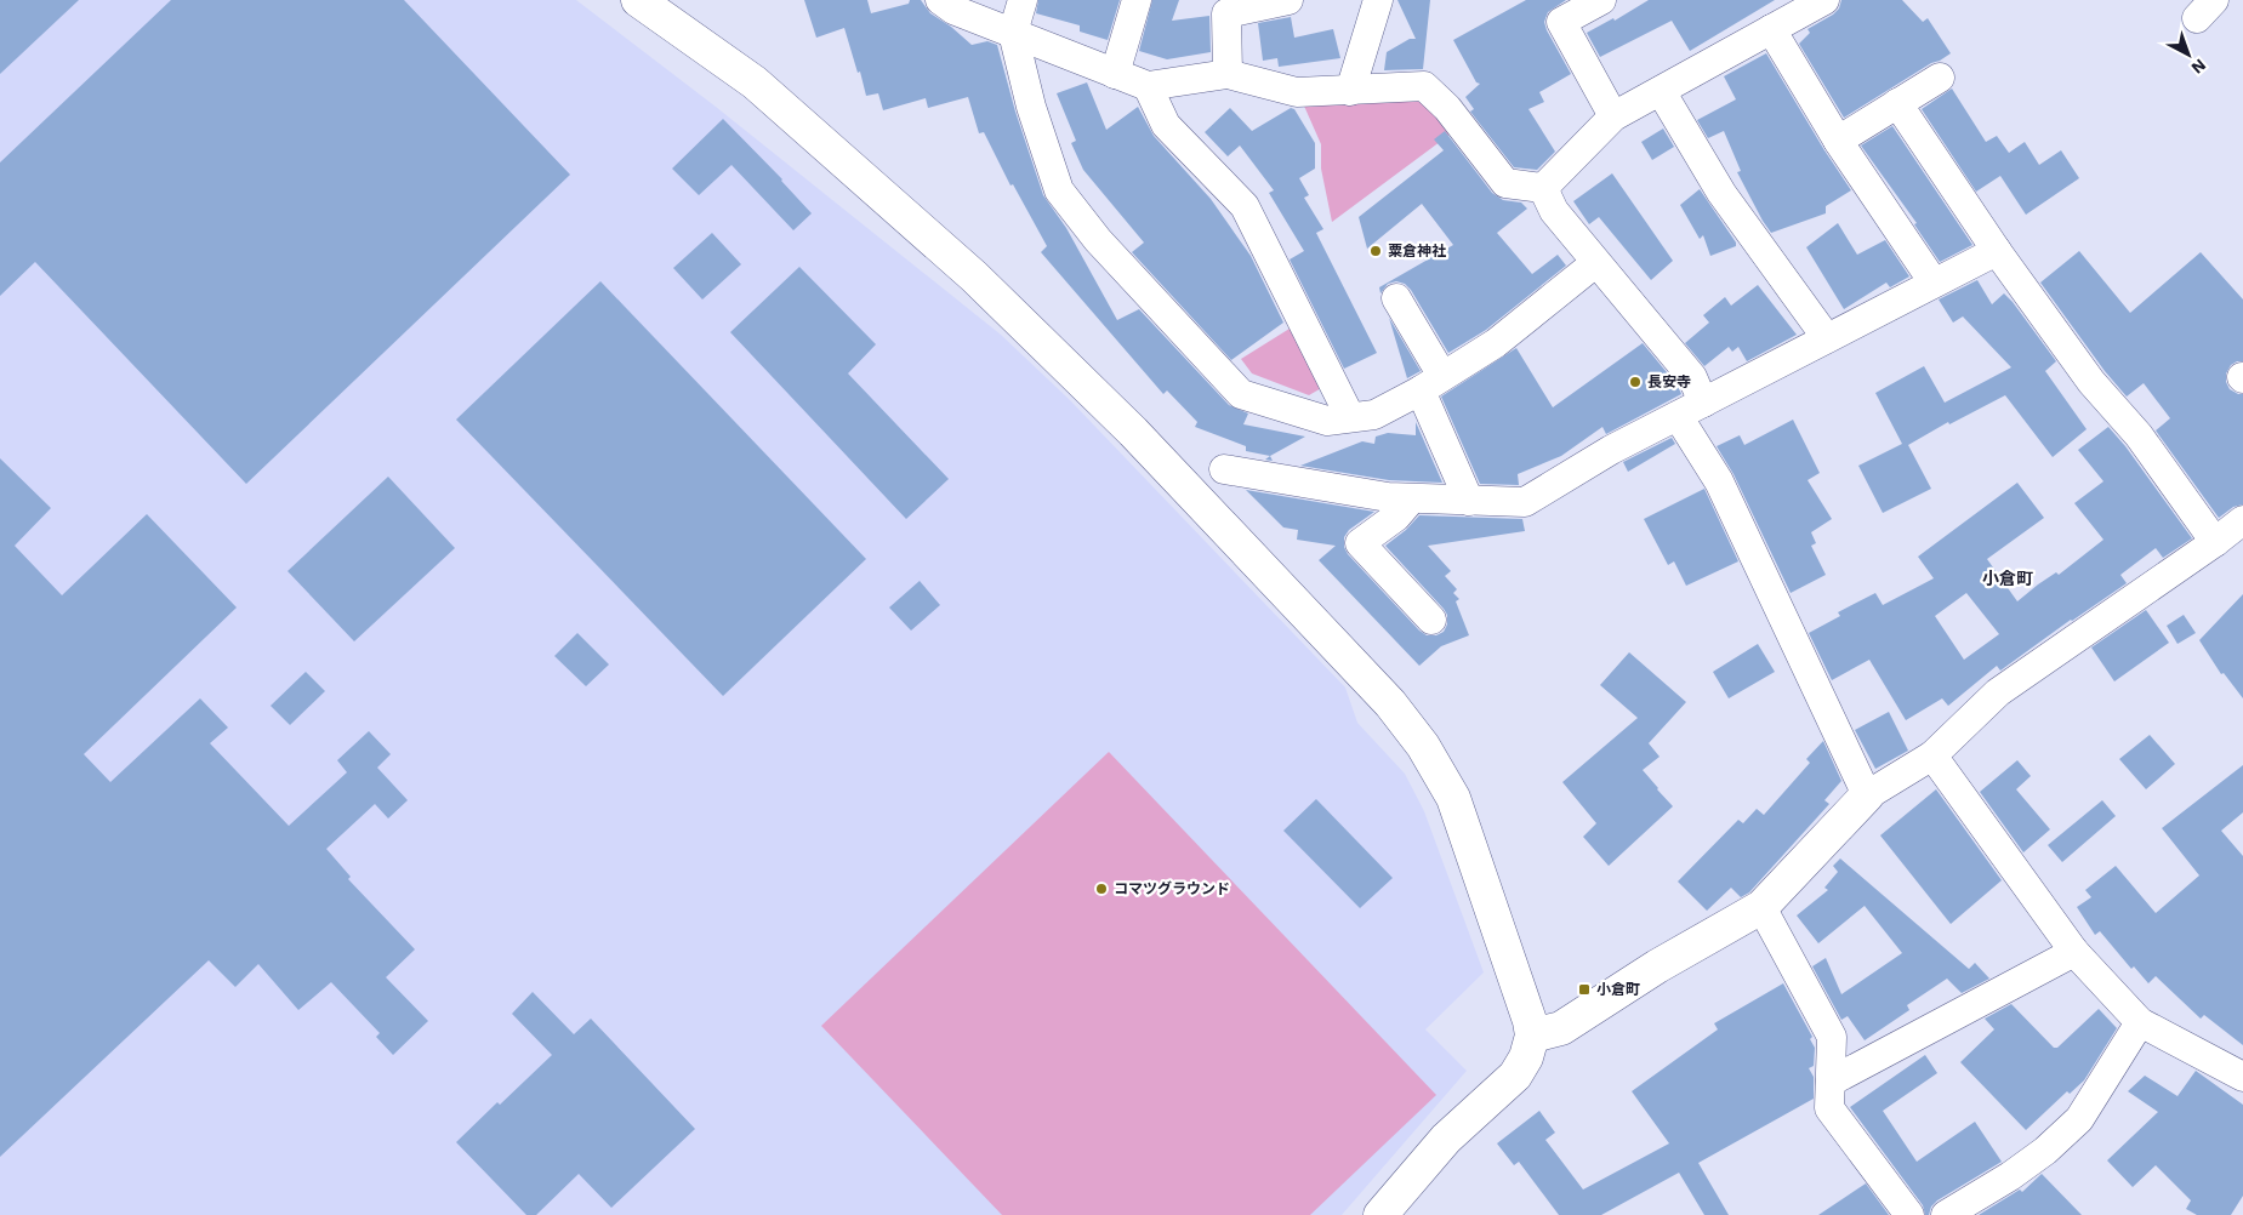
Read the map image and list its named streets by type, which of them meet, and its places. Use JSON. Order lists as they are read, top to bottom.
{
  "districts": ["小倉町"],
  "places": {
    "other": ["粟倉神社", "長安寺", "コマツグラウンド"],
    "transit": ["小倉町"]
  },
  "north": "bottom right"
}
